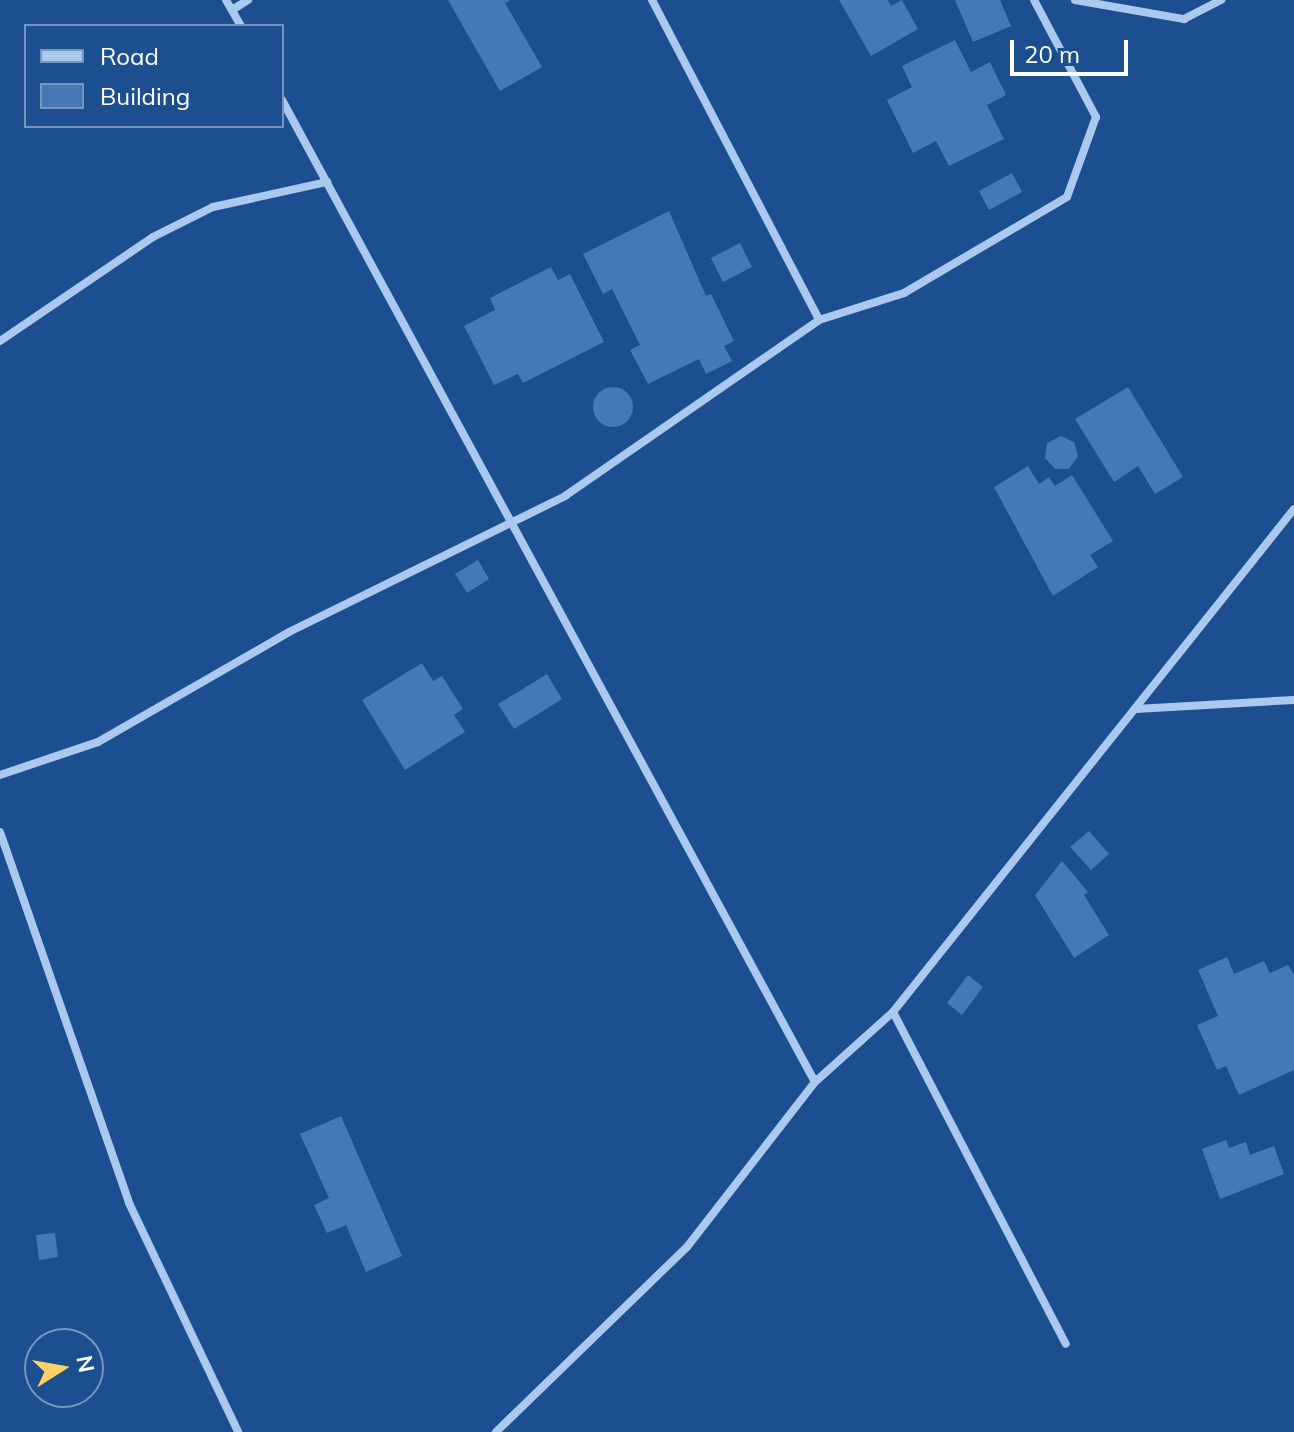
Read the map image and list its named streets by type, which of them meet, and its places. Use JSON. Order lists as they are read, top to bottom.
{
  "legend": ["Road", "Building"],
  "scale_bar": "20 m",
  "north": "right"
}
